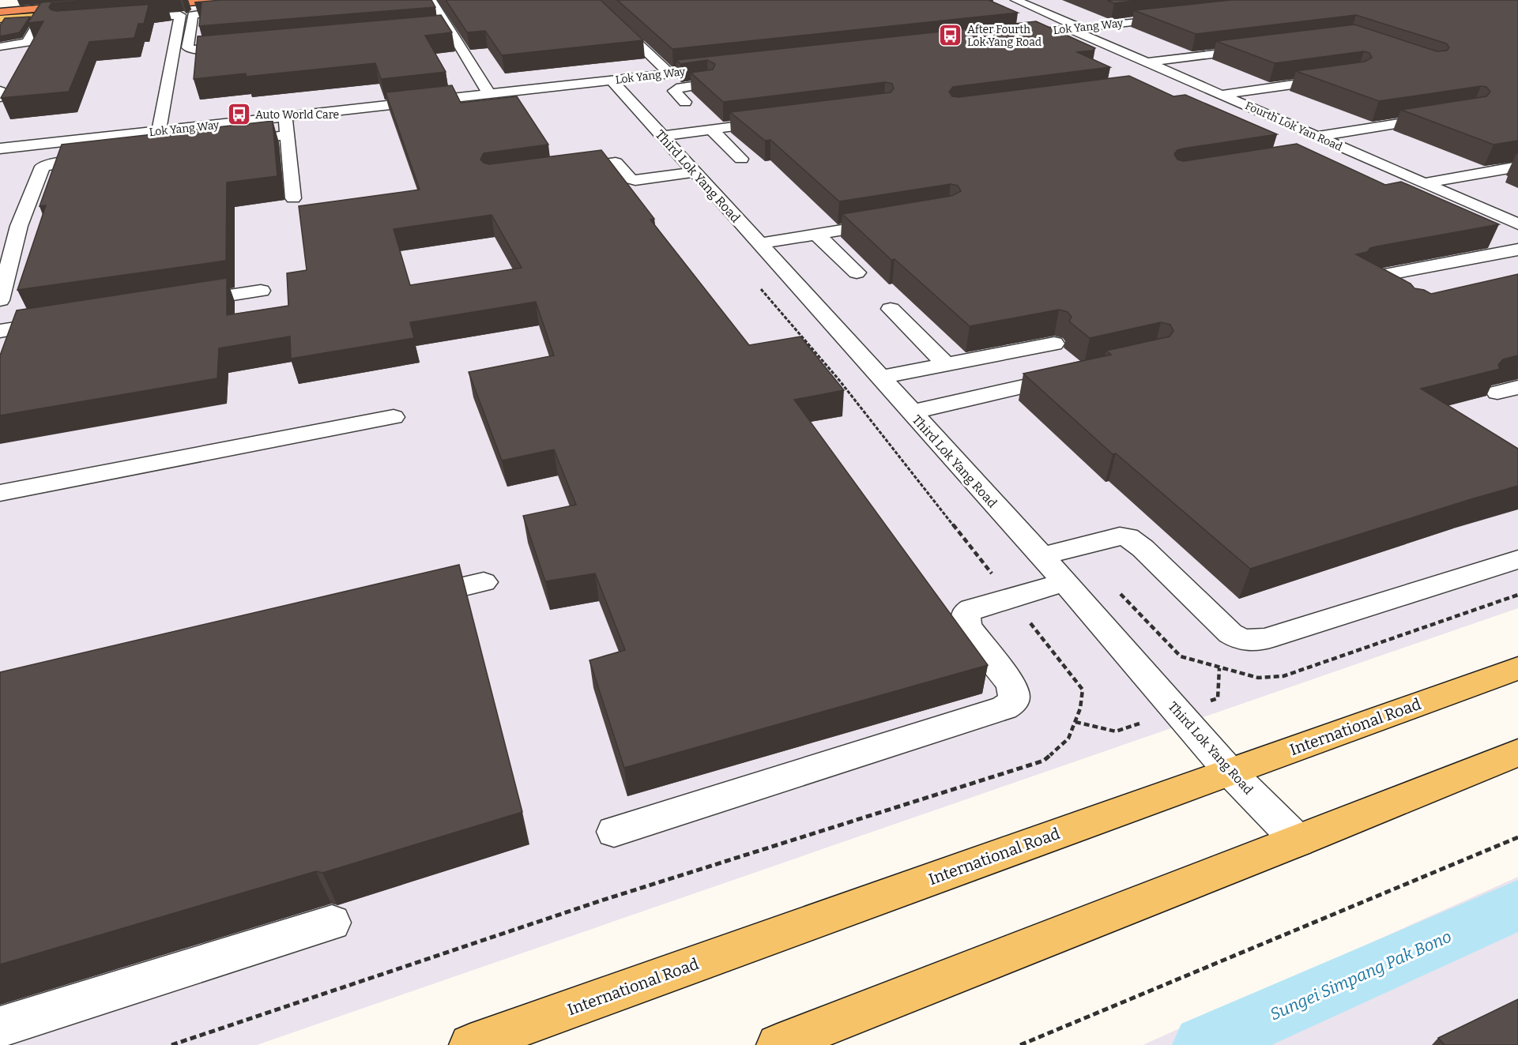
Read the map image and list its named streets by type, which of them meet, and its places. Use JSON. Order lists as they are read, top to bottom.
{
  "streets": {
    "main road": ["International Road"],
    "street": ["Lok Yang Way", "Fourth Lok Yan Road", "Third Lok Yang Road"]
  },
  "crossings": [
    ["Lok Yang Way", "Fourth Lok Yan Road"],
    ["Lok Yang Way", "Third Lok Yang Road"],
    ["Third Lok Yang Road", "International Road"]
  ],
  "water": ["Sungei Simpang Pak Bono"],
  "places": {
    "bus stop": ["After Fourth Lok Yang Road", "Auto World Care"]
  }
}
